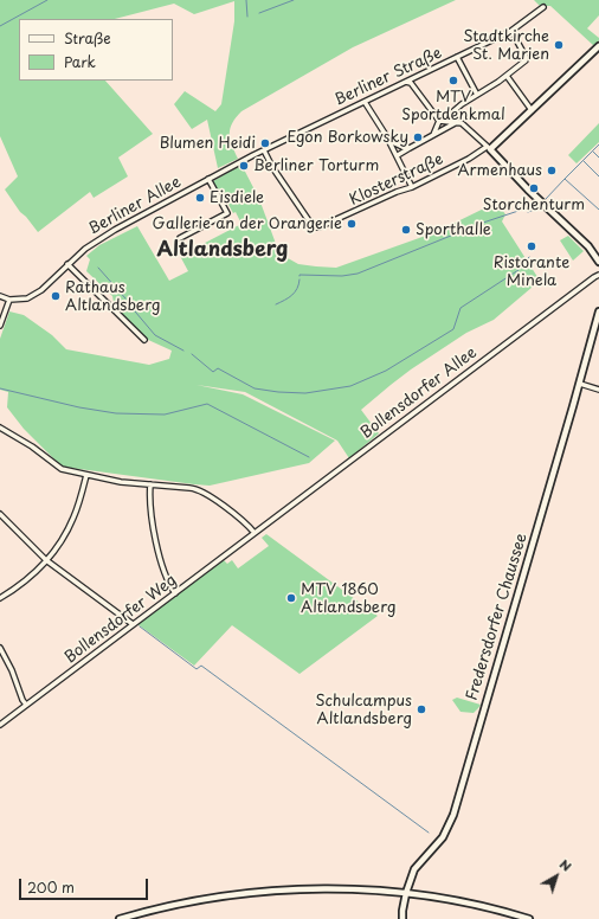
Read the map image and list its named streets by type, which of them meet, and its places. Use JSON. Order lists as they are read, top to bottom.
{
  "streets": {
    "main road": ["Fredersdorfer Chaussee"],
    "street": [
      "Berliner Straße",
      "Klosterstraße",
      "Berliner Allee",
      "Bollensdorfer Allee",
      "Bollensdorfer Weg"
    ]
  },
  "crossings": [
    ["Berliner Straße", "Klosterstraße"],
    ["Berliner Straße", "Berliner Allee"],
    ["Bollensdorfer Allee", "Bollensdorfer Weg"]
  ],
  "districts": ["Altlandsberg"],
  "places": [
    "Stadtkirche St. Marien",
    "MTV Sportdenkmal",
    "Egon Borkowsky",
    "Blumen Heidi",
    "Berliner Torturm",
    "Armenhaus",
    "Storchenturm",
    "Eisdiele",
    "Gallerie an der Orangerie",
    "Sporthalle",
    "Ristorante Minela",
    "Rathaus Altlandsberg",
    "MTV 1860 Altlandsberg",
    "Schulcampus Altlandsberg"
  ],
  "legend": ["Straße", "Park"],
  "scale_bar": "200 m",
  "north": "top right"
}
